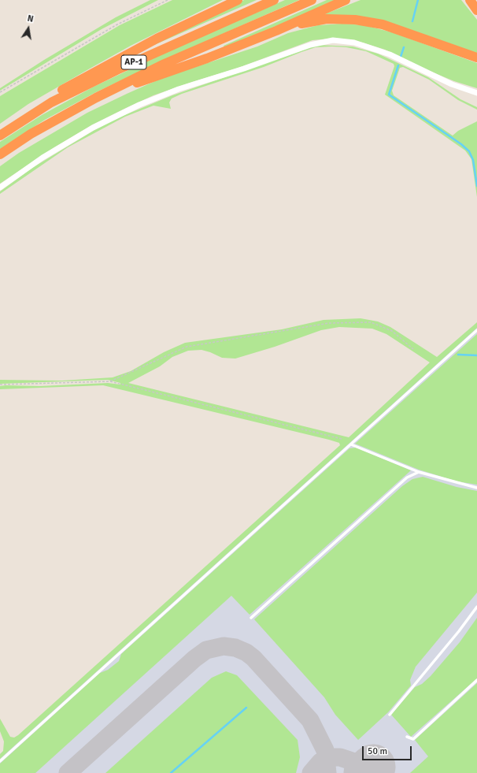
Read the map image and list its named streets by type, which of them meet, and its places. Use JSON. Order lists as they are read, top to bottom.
{
  "streets": {
    "highway": ["AP-1"]
  },
  "scale_bar": "50 m",
  "north": "top"
}
